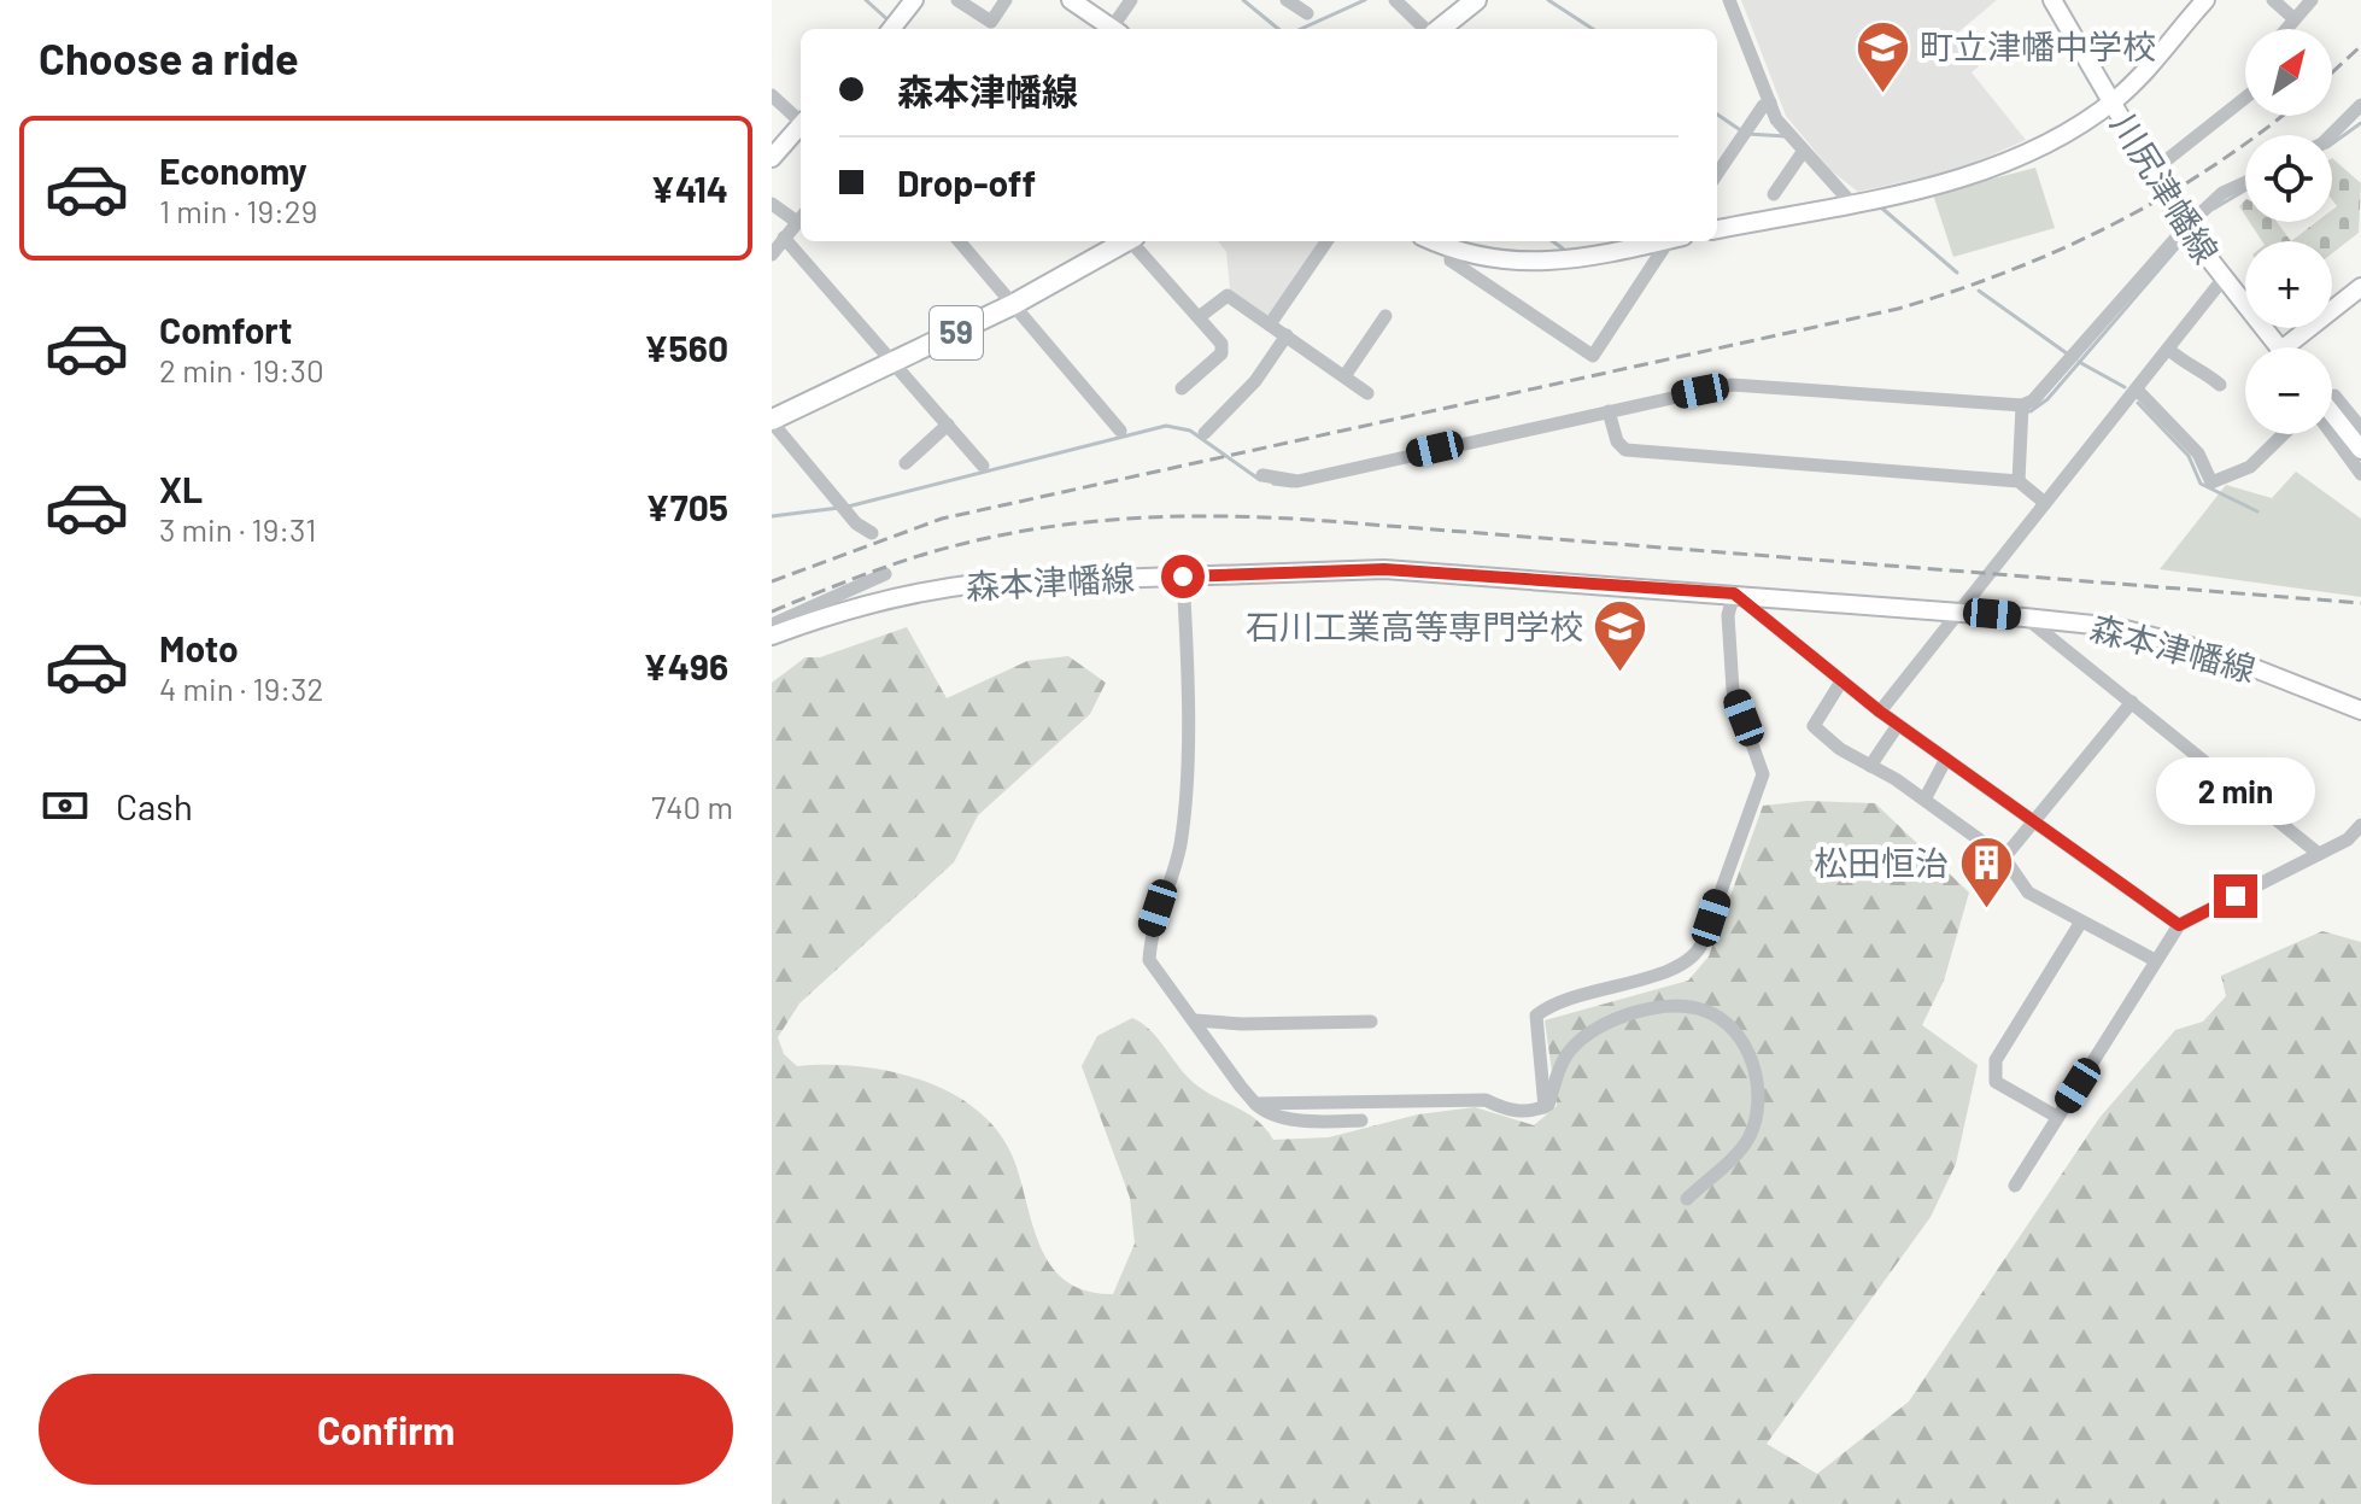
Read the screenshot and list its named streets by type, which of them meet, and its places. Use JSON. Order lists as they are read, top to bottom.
{
  "streets": {
    "main road": ["川尻津幡線", "59", "森本津幡線"]
  },
  "places": {
    "school or university": ["町立津幡中学校", "石川工業高等専門学校"],
    "building": ["松田恒治"]
  },
  "north": "top right",
  "page": {
    "heading": "Choose a ride",
    "map_buttons": ["+", "−"],
    "banner": ["森本津幡線", "Drop-off"],
    "list": [
      {
        "name": "Economy",
        "note": "1 min · 19:29",
        "value": "¥414"
      },
      {
        "name": "Comfort",
        "note": "2 min · 19:30",
        "value": "¥560"
      },
      {
        "name": "XL",
        "note": "3 min · 19:31",
        "value": "¥705"
      },
      {
        "name": "Moto",
        "note": "4 min · 19:32",
        "value": "¥496"
      }
    ],
    "pay": ["Cash", "740 m"],
    "bubble": "2 min",
    "buttons": "Confirm"
  }
}
